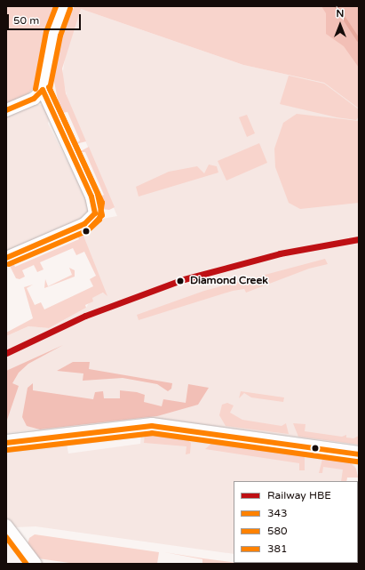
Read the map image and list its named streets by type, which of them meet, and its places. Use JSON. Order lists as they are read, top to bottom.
{
  "places": ["Diamond Creek"],
  "lines": [
    "transit line 381",
    "transit line 580",
    "transit line 343",
    "rail line HBE"
  ],
  "legend": [
    "Railway HBE",
    "343",
    "580",
    "381"
  ],
  "scale_bar": "50 m",
  "north": "top"
}
